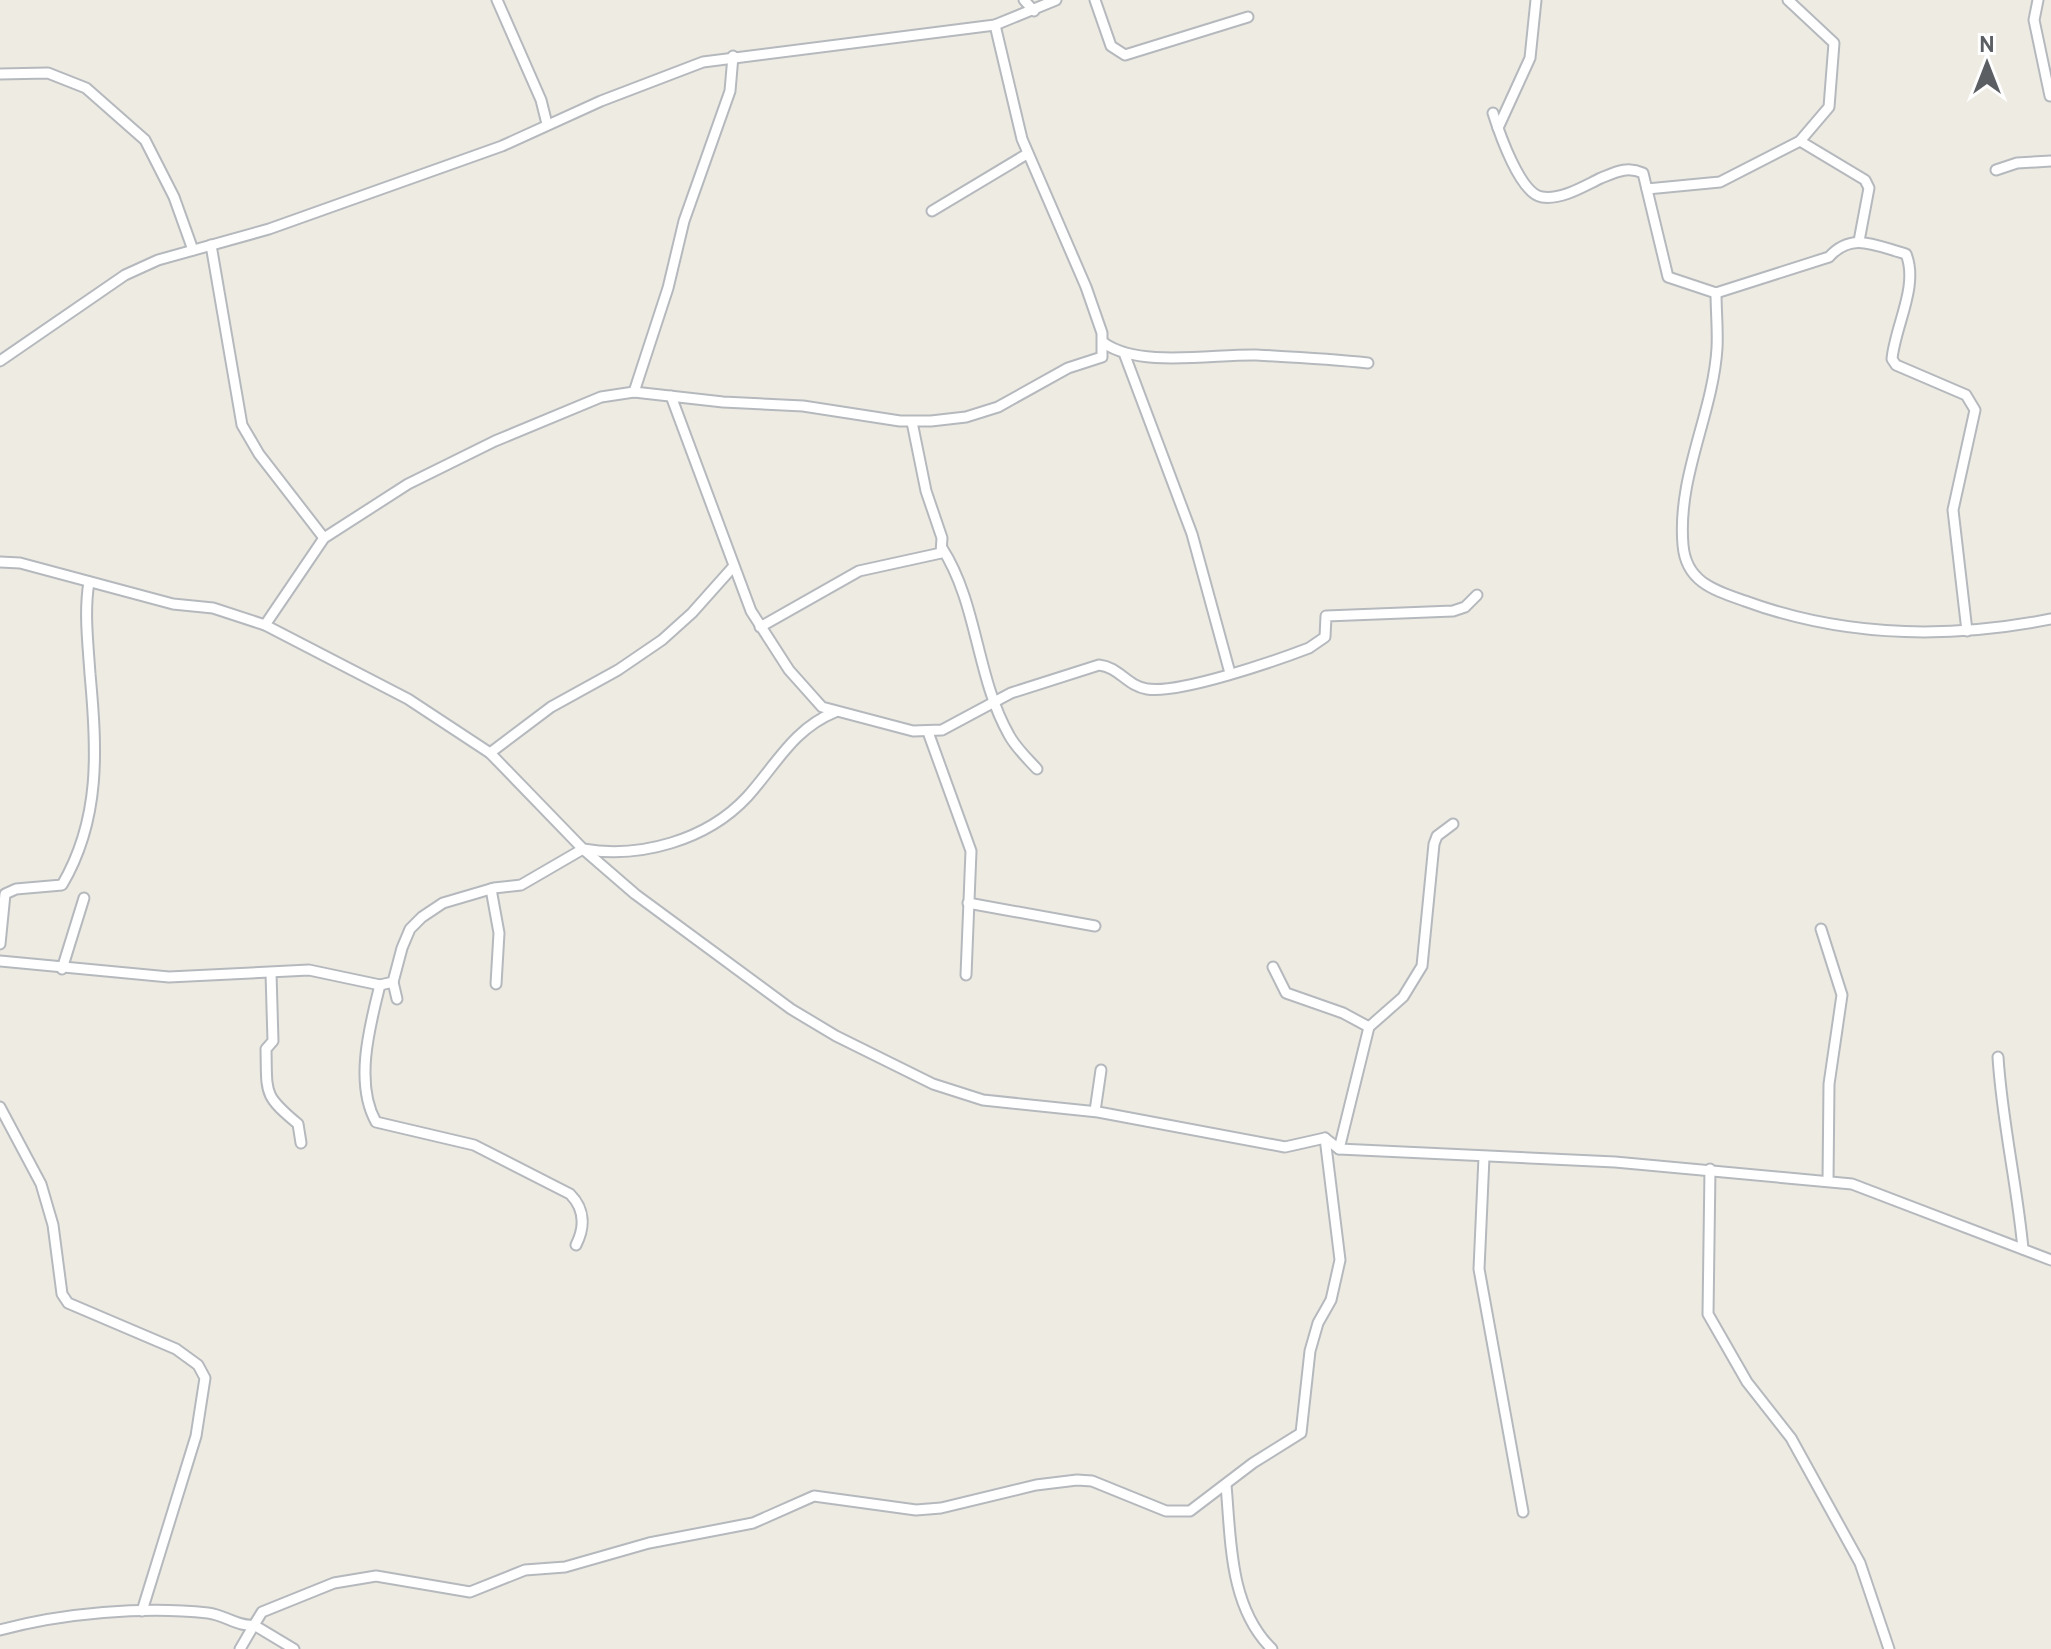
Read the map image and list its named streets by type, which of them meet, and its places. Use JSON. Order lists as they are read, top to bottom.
{
  "north": "top"
}
